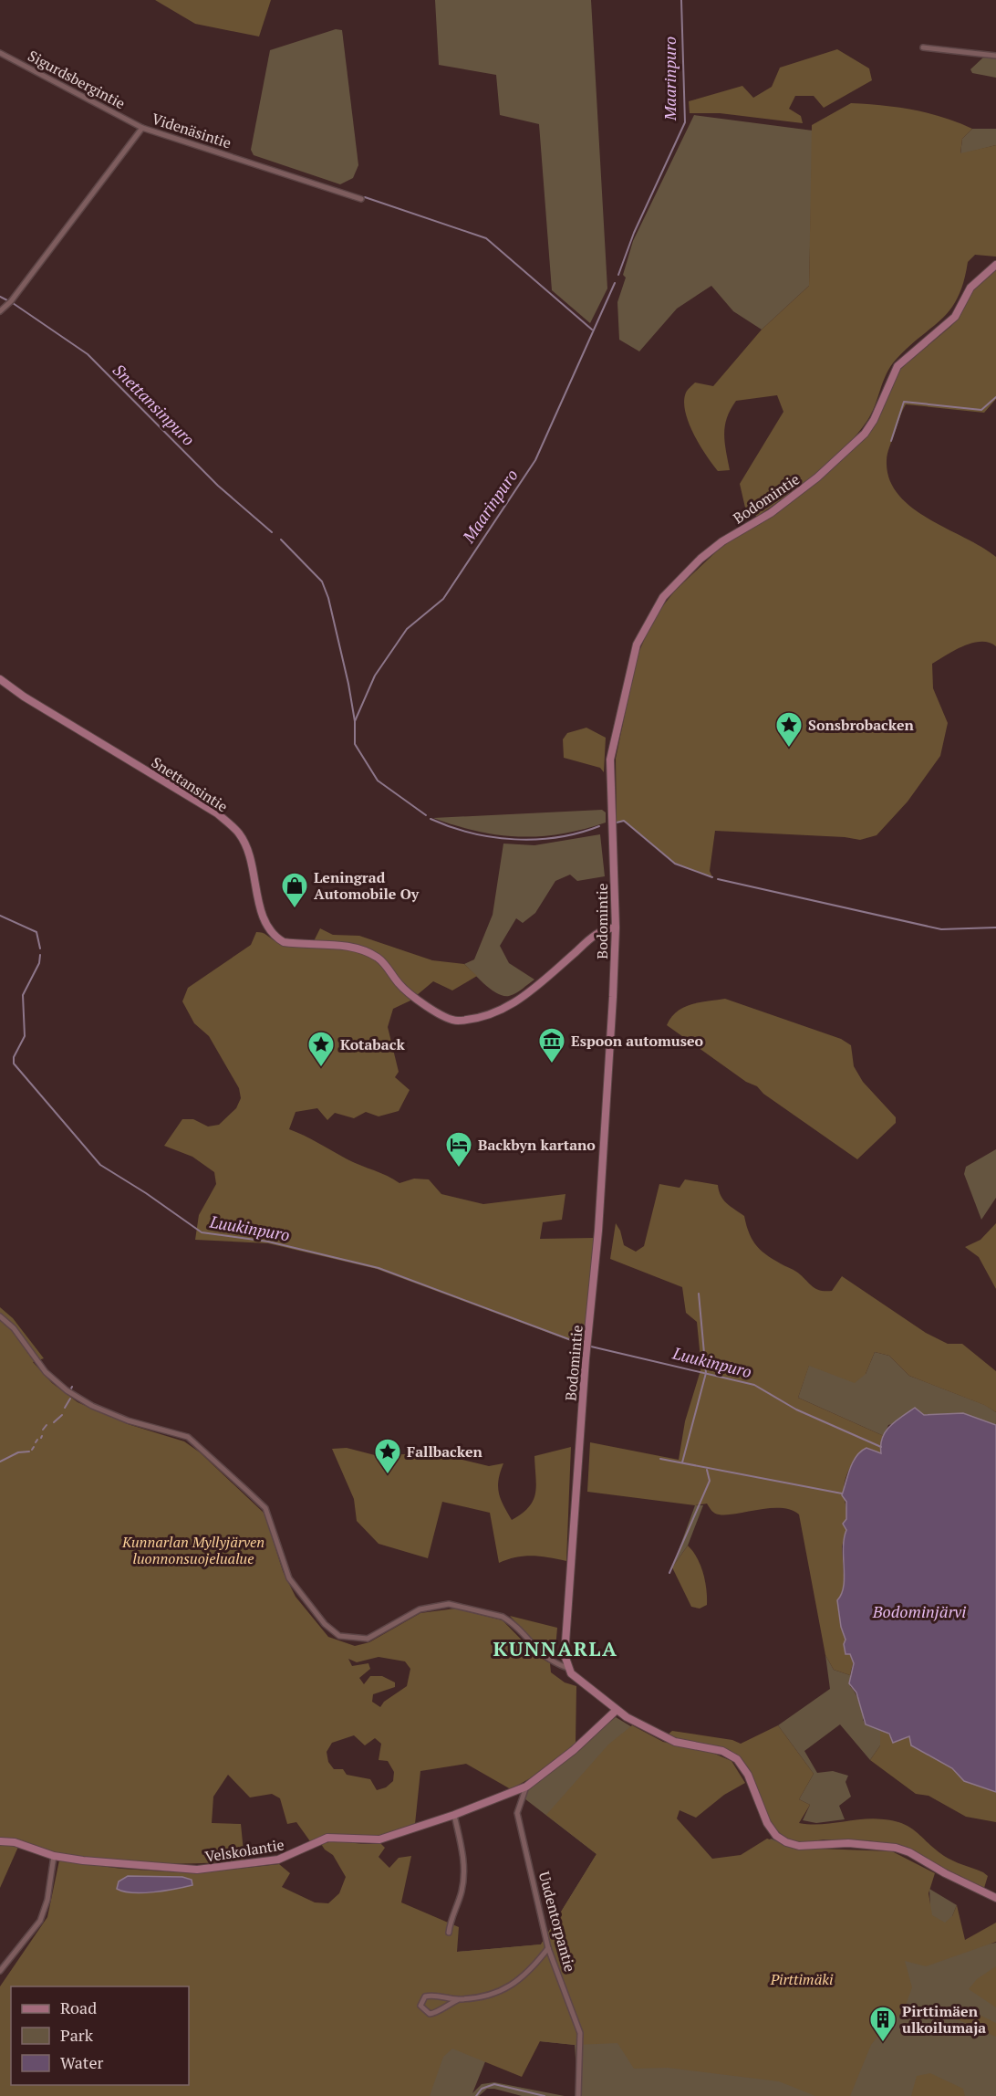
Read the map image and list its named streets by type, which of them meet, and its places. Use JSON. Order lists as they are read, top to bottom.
{
  "streets": {
    "street": [
      "Sigurdsbergintie",
      "Videnäsintie",
      "Bodomintie",
      "Snettansintie",
      "Velskolantie",
      "Uudentorpantie"
    ]
  },
  "crossings": [
    ["Sigurdsbergintie", "Videnäsintie"],
    ["Bodomintie", "Snettansintie"],
    ["Velskolantie", "Uudentorpantie"]
  ],
  "districts": ["KUNNARLA"],
  "water": [
    "Maarinpuro",
    "Snettansinpuro",
    "Luukinpuro",
    "Bodominjärvi"
  ],
  "parks": ["Kunnarlan Myllyjärven luonnonsuojelualue", "Pirttimäki"],
  "places": {
    "place": ["Sonsbrobacken", "Kotaback", "Fallbacken"],
    "shop": ["Leningrad Automobile Oy"],
    "museum": ["Espoon automuseo"],
    "hotel": ["Backbyn kartano"],
    "building": ["Pirttimäen ulkoilumaja"]
  },
  "legend": ["Road", "Park", "Water"]
}
